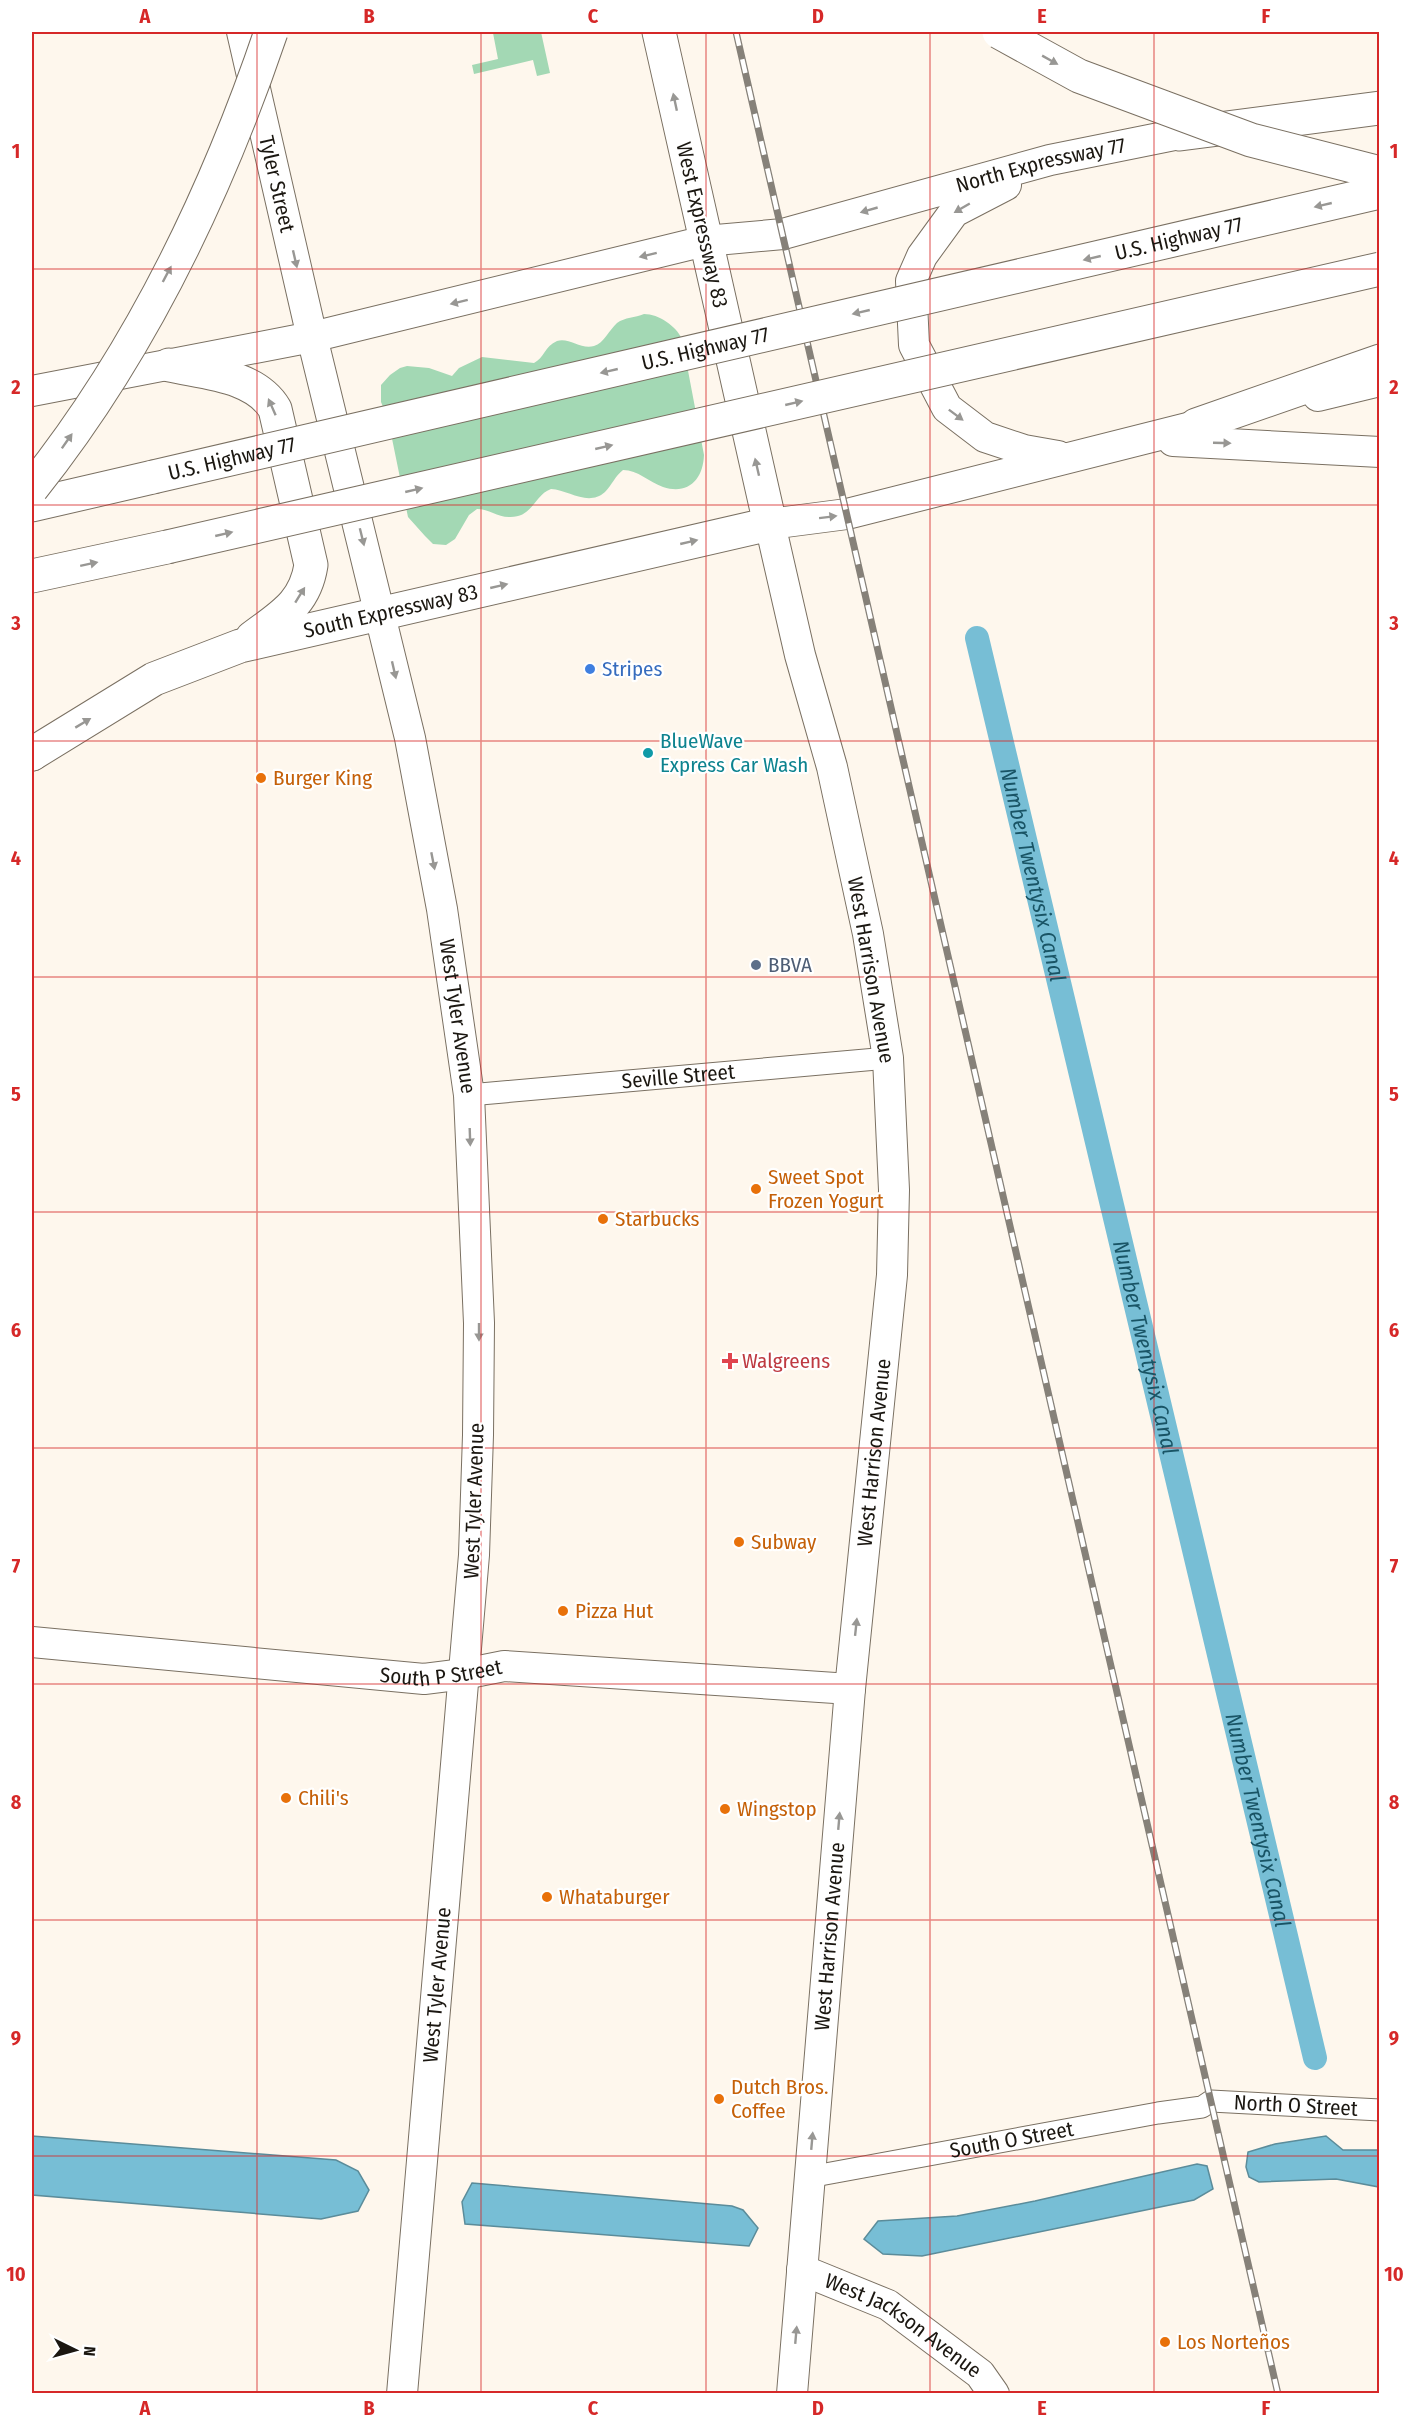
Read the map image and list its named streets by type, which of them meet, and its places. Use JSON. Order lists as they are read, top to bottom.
{
  "streets": {
    "main road": [
      "North Expressway 77",
      "Tyler Street",
      "West Expressway 83",
      "U.S. Highway 77",
      "South Expressway 83",
      "West Harrison Avenue",
      "West Tyler Avenue",
      "South P Street",
      "West Jackson Avenue"
    ],
    "street": ["Seville Street", "North O Street", "South O Street"]
  },
  "crossings": [
    ["North Expressway 77", "West Expressway 83"],
    ["Tyler Street", "South Expressway 83"],
    ["Tyler Street", "West Tyler Avenue"],
    ["West Expressway 83", "South Expressway 83"],
    ["West Expressway 83", "West Harrison Avenue"],
    ["South Expressway 83", "West Harrison Avenue"],
    ["South Expressway 83", "West Tyler Avenue"],
    ["West Harrison Avenue", "Seville Street"],
    ["West Harrison Avenue", "South P Street"],
    ["West Harrison Avenue", "South O Street"],
    ["West Harrison Avenue", "West Jackson Avenue"],
    ["West Tyler Avenue", "Seville Street"],
    ["West Tyler Avenue", "South P Street"],
    ["North O Street", "South O Street"]
  ],
  "one_way": [
    "Tyler Street",
    "West Expressway 83",
    "West Harrison Avenue",
    "West Tyler Avenue"
  ],
  "water": ["Number Twentysix Canal"],
  "places": {
    "other": [
      "Stripes",
      "BlueWave Express Car Wash",
      "Burger King",
      "BBVA",
      "Sweet Spot Frozen Yogurt",
      "Starbucks",
      "Subway",
      "Pizza Hut",
      "Chili's",
      "Wingstop",
      "Whataburger",
      "Dutch Bros. Coffee",
      "Los Norteños"
    ],
    "health": ["Walgreens"]
  },
  "north": "right",
  "grid": {
    "columns": [
      "A",
      "B",
      "C",
      "D",
      "E",
      "F"
    ],
    "rows": [
      "1",
      "2",
      "3",
      "4",
      "5",
      "6",
      "7",
      "8",
      "9",
      "10"
    ]
  }
}
